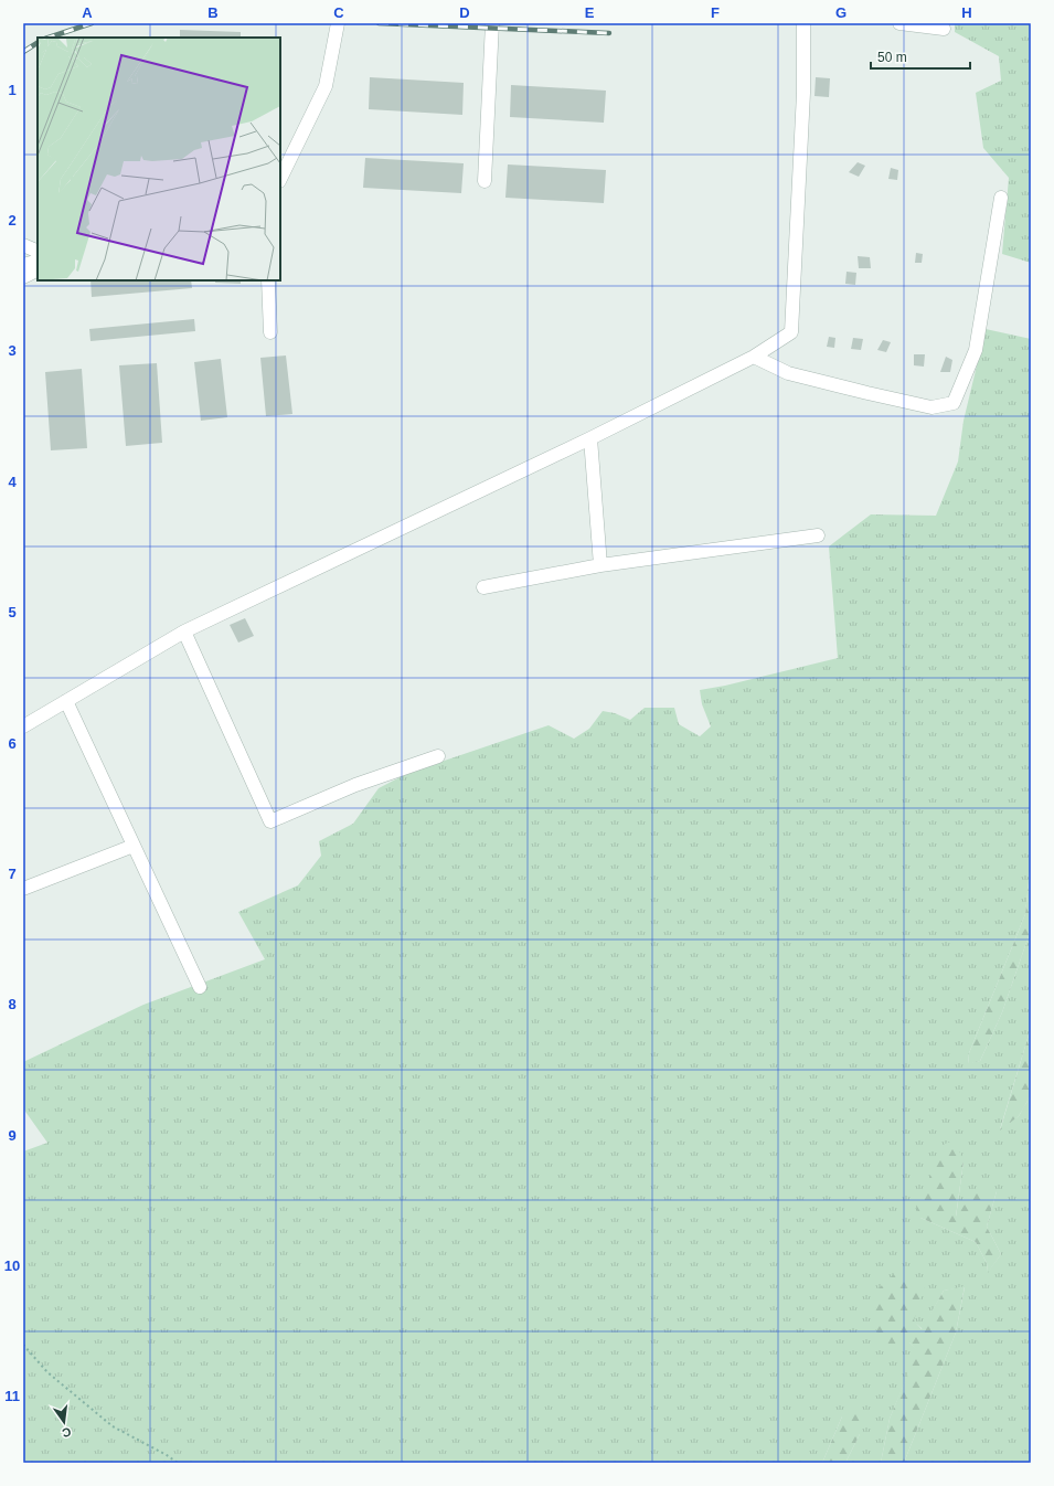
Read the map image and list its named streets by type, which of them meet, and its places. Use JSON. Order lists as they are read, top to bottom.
{
  "scale_bar": "50 m",
  "north": "bottom",
  "grid": {
    "columns": [
      "A",
      "B",
      "C",
      "D",
      "E",
      "F",
      "G",
      "H"
    ],
    "rows": [
      "1",
      "2",
      "3",
      "4",
      "5",
      "6",
      "7",
      "8",
      "9",
      "10",
      "11"
    ]
  }
}
